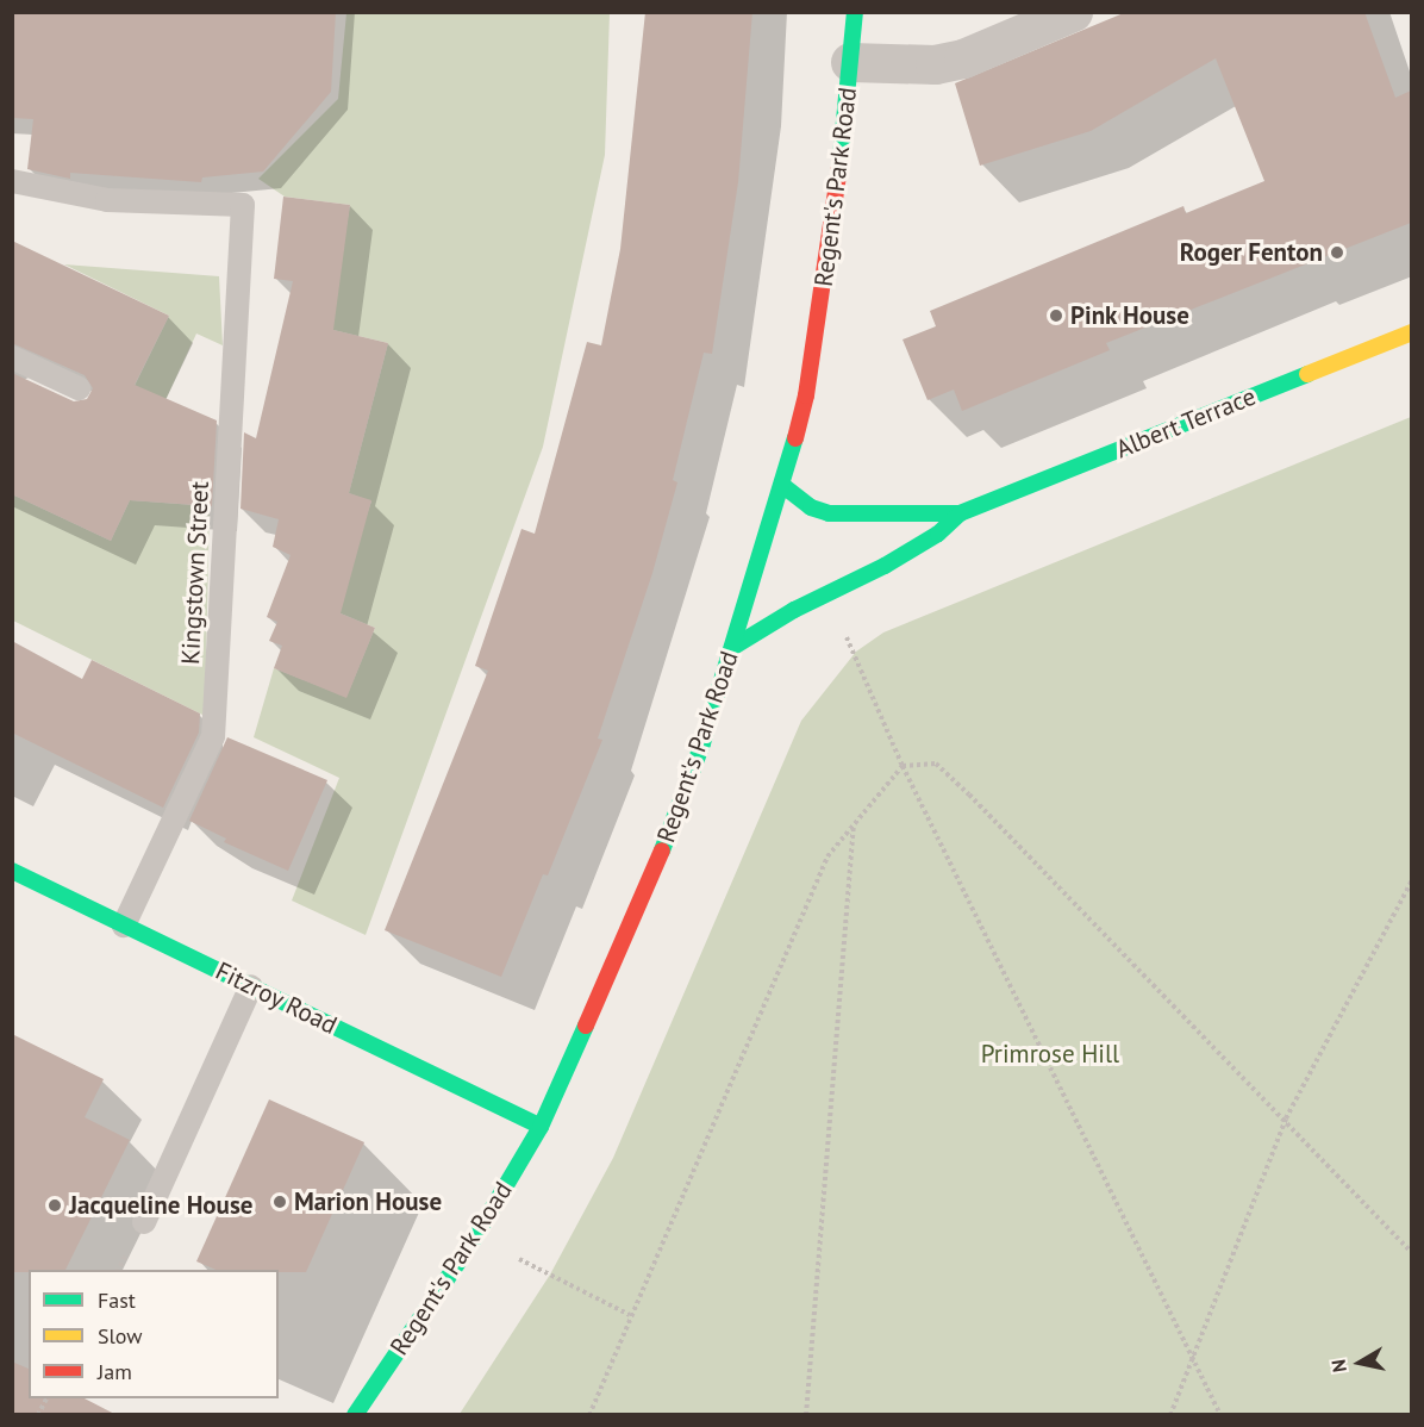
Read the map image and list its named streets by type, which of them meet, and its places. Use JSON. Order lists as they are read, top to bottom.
{
  "streets": {
    "street": ["Regent's Park Road", "Albert Terrace", "Fitzroy Road"],
    "lane": ["Kingstown Street"]
  },
  "crossings": [
    ["Regent's Park Road", "Albert Terrace"],
    ["Regent's Park Road", "Fitzroy Road"],
    ["Kingstown Street", "Fitzroy Road"]
  ],
  "parks": ["Primrose Hill"],
  "places": [
    "Roger Fenton",
    "Pink House",
    "Marion House",
    "Jacqueline House"
  ],
  "legend": ["Fast", "Slow", "Jam"],
  "north": "left"
}
